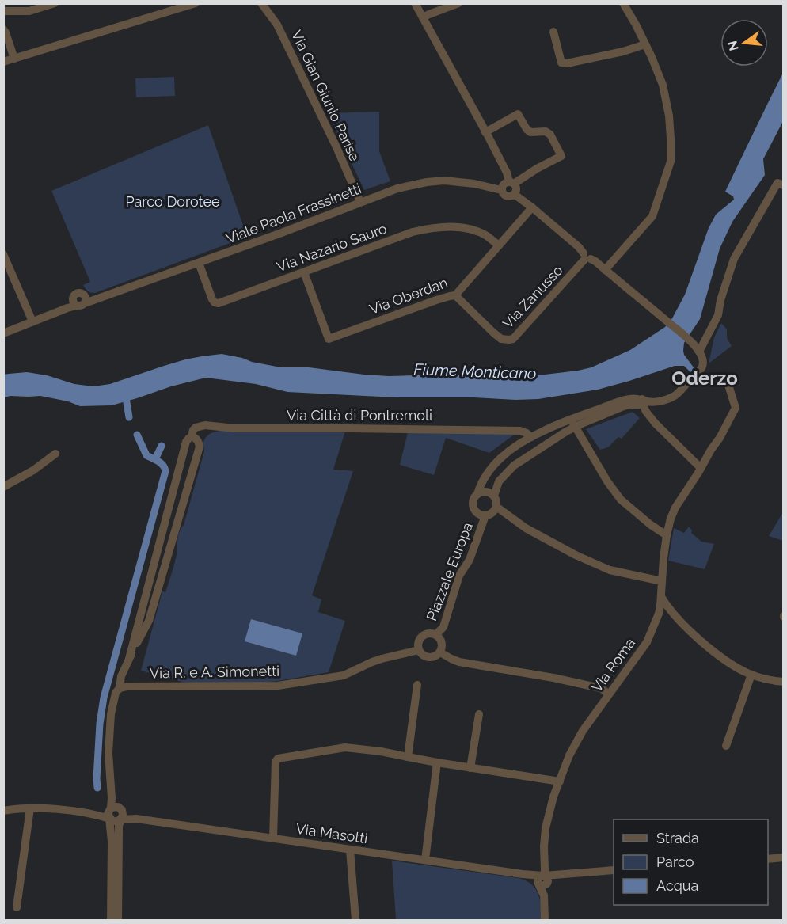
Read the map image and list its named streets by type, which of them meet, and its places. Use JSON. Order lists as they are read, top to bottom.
{
  "streets": {
    "street": [
      "Via Gian Giunio Parise",
      "Viale Paola Frassinetti",
      "Via Nazario Sauro",
      "Via Oberdan",
      "Via Zanusso",
      "Via Città di Pontremoli",
      "Piazzale Europa",
      "Via Roma",
      "Via R. e A. Simonetti",
      "Via Masotti"
    ]
  },
  "crossings": [
    ["Via Gian Giunio Parise", "Viale Paola Frassinetti"],
    ["Viale Paola Frassinetti", "Via Nazario Sauro"],
    ["Via Nazario Sauro", "Via Oberdan"],
    ["Via Oberdan", "Via Zanusso"],
    ["Piazzale Europa", "Via R. e A. Simonetti"],
    ["Via Roma", "Via Masotti"]
  ],
  "districts": ["Oderzo"],
  "water": ["Fiume Monticano"],
  "parks": ["Parco Dorotee"],
  "legend": ["Strada", "Parco", "Acqua"],
  "north": "left"
}
